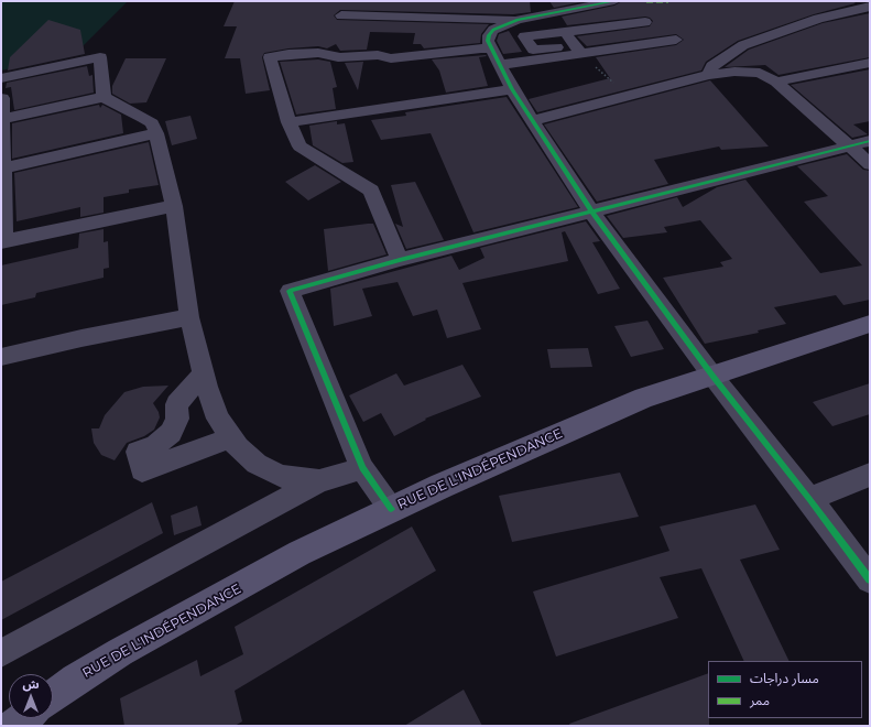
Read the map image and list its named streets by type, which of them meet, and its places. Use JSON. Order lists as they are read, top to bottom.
{
  "streets": {
    "main road": ["RUE DE L'INDÉPENDANCE"]
  },
  "legend": ["مسار دراجات", "ممر"],
  "north": "top"
}
